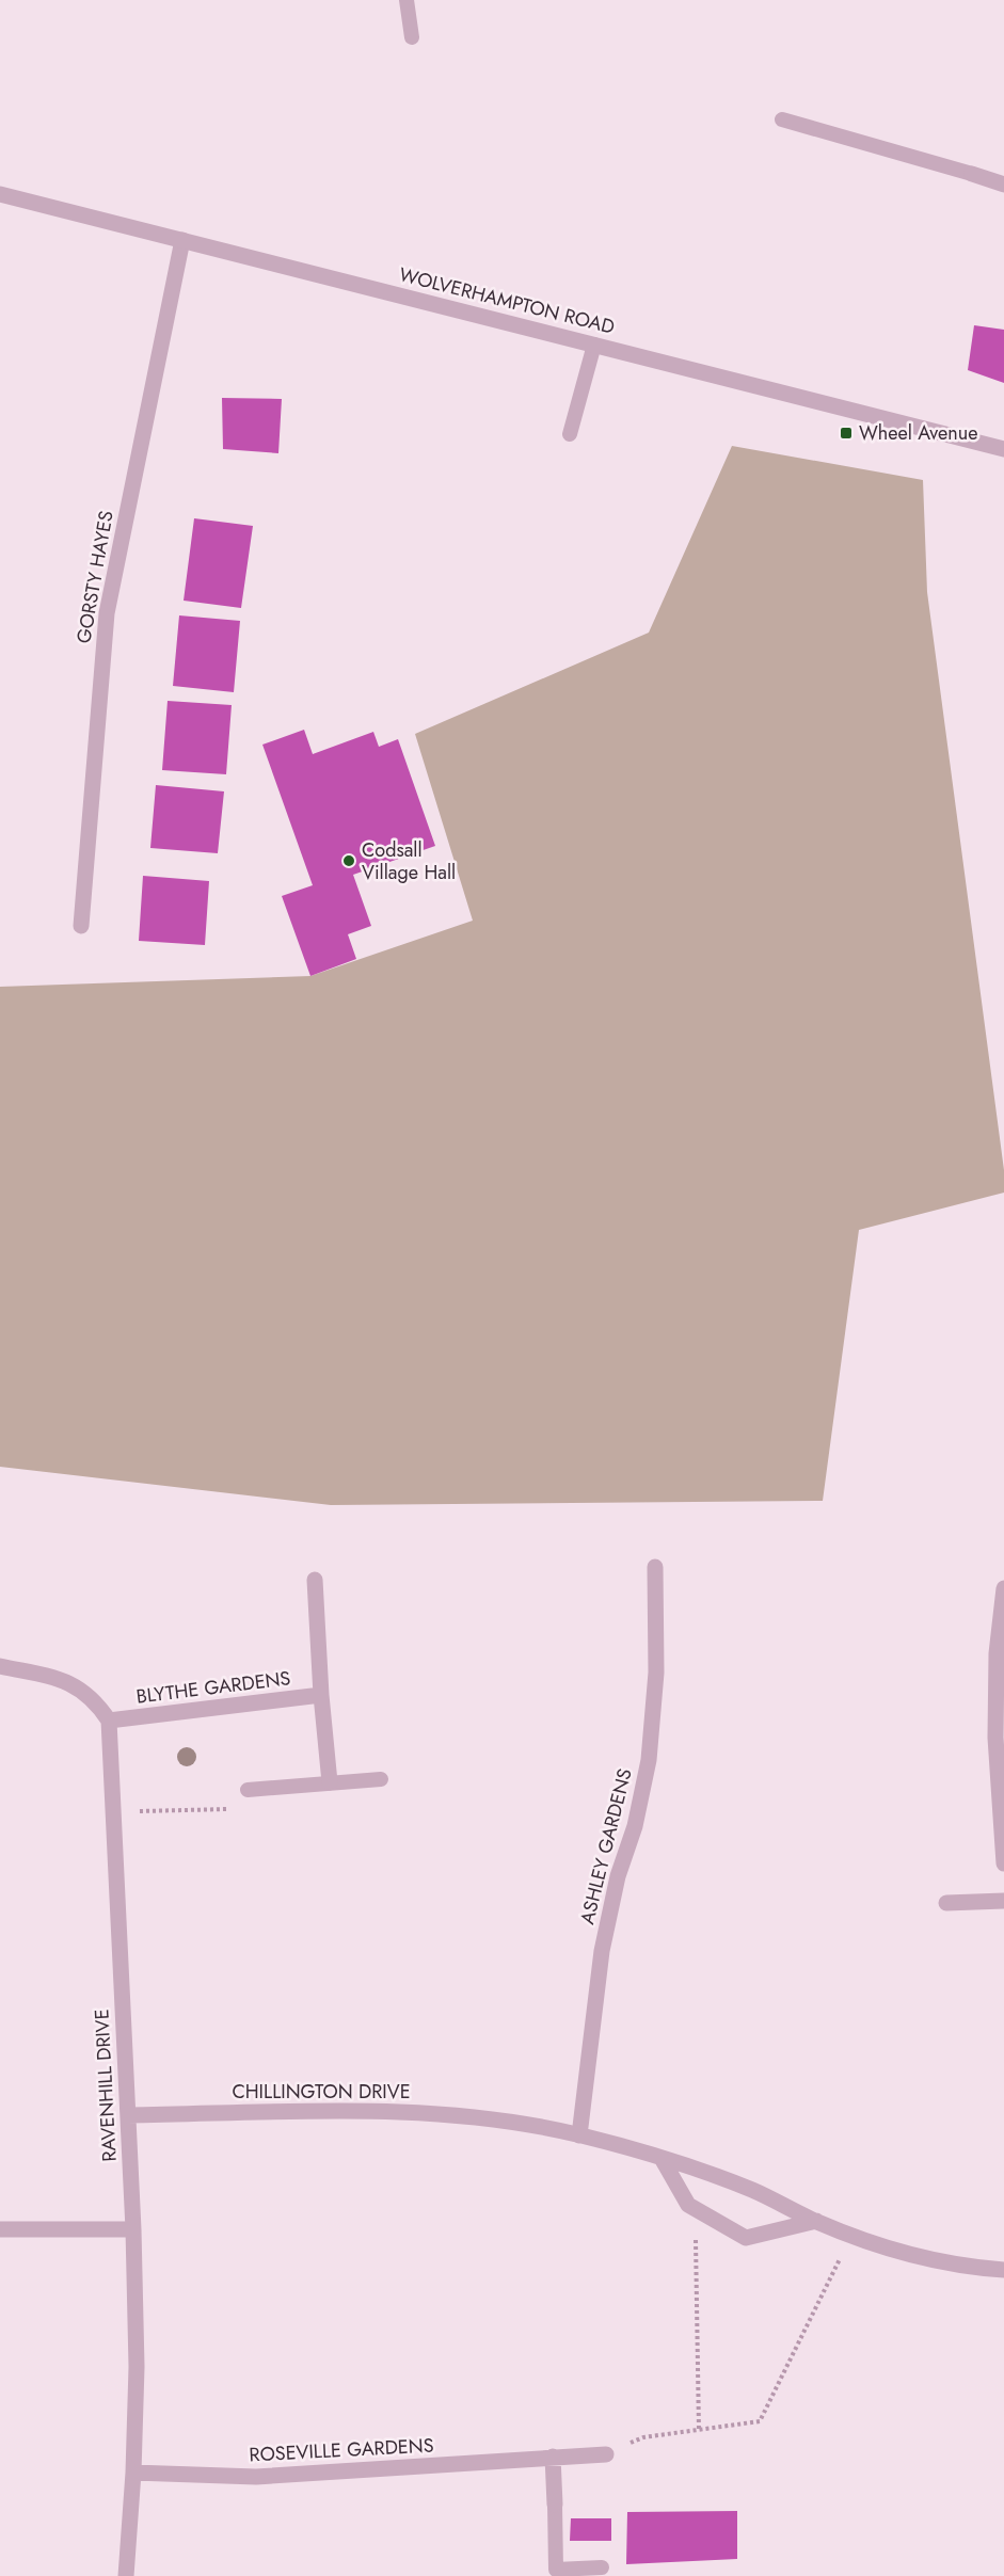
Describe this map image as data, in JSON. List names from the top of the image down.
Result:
{
  "streets": {
    "street": [
      "WOLVERHAMPTON ROAD",
      "GORSTY HAYES",
      "BLYTHE GARDENS",
      "ASHLEY GARDENS",
      "RAVENHILL DRIVE",
      "CHILLINGTON DRIVE",
      "ROSEVILLE GARDENS"
    ]
  },
  "crossings": [
    ["WOLVERHAMPTON ROAD", "GORSTY HAYES"],
    ["BLYTHE GARDENS", "RAVENHILL DRIVE"],
    ["ASHLEY GARDENS", "CHILLINGTON DRIVE"],
    ["RAVENHILL DRIVE", "CHILLINGTON DRIVE"],
    ["RAVENHILL DRIVE", "ROSEVILLE GARDENS"]
  ],
  "places": {
    "transit": ["Wheel Avenue"],
    "other": ["Codsall Village Hall"]
  }
}
